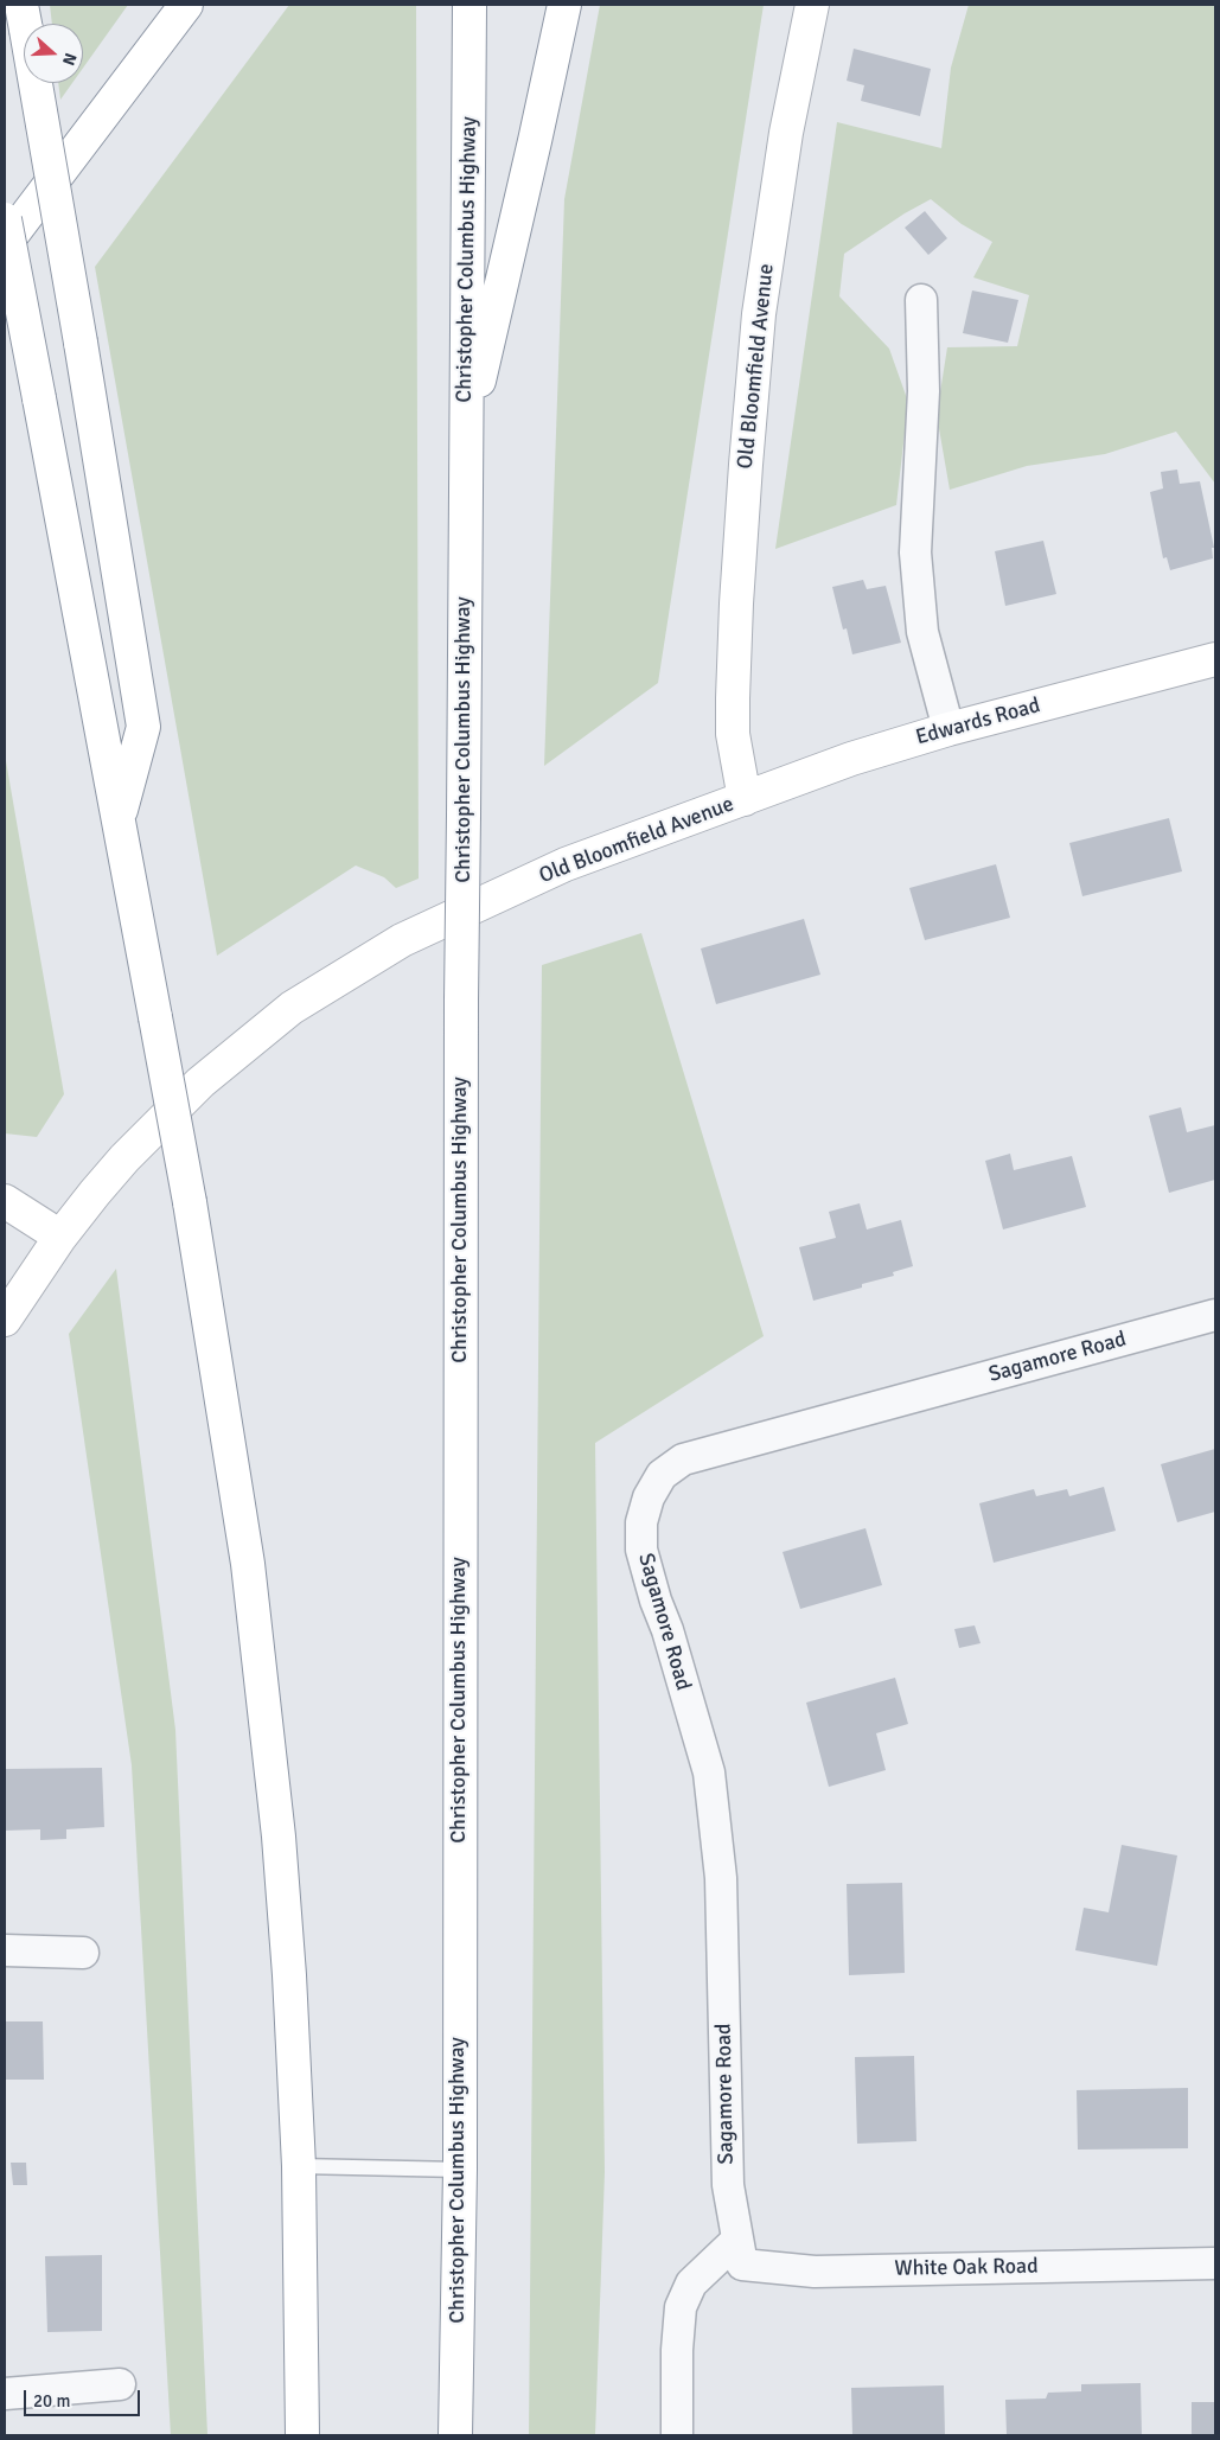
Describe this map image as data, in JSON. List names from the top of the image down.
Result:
{
  "streets": {
    "main road": ["Christopher Columbus Highway", "Old Bloomfield Avenue", "Edwards Road"],
    "street": ["Sagamore Road", "White Oak Road"]
  },
  "crossings": [
    ["Old Bloomfield Avenue", "Edwards Road"],
    ["Sagamore Road", "White Oak Road"]
  ],
  "scale_bar": "20 m",
  "north": "right"
}
